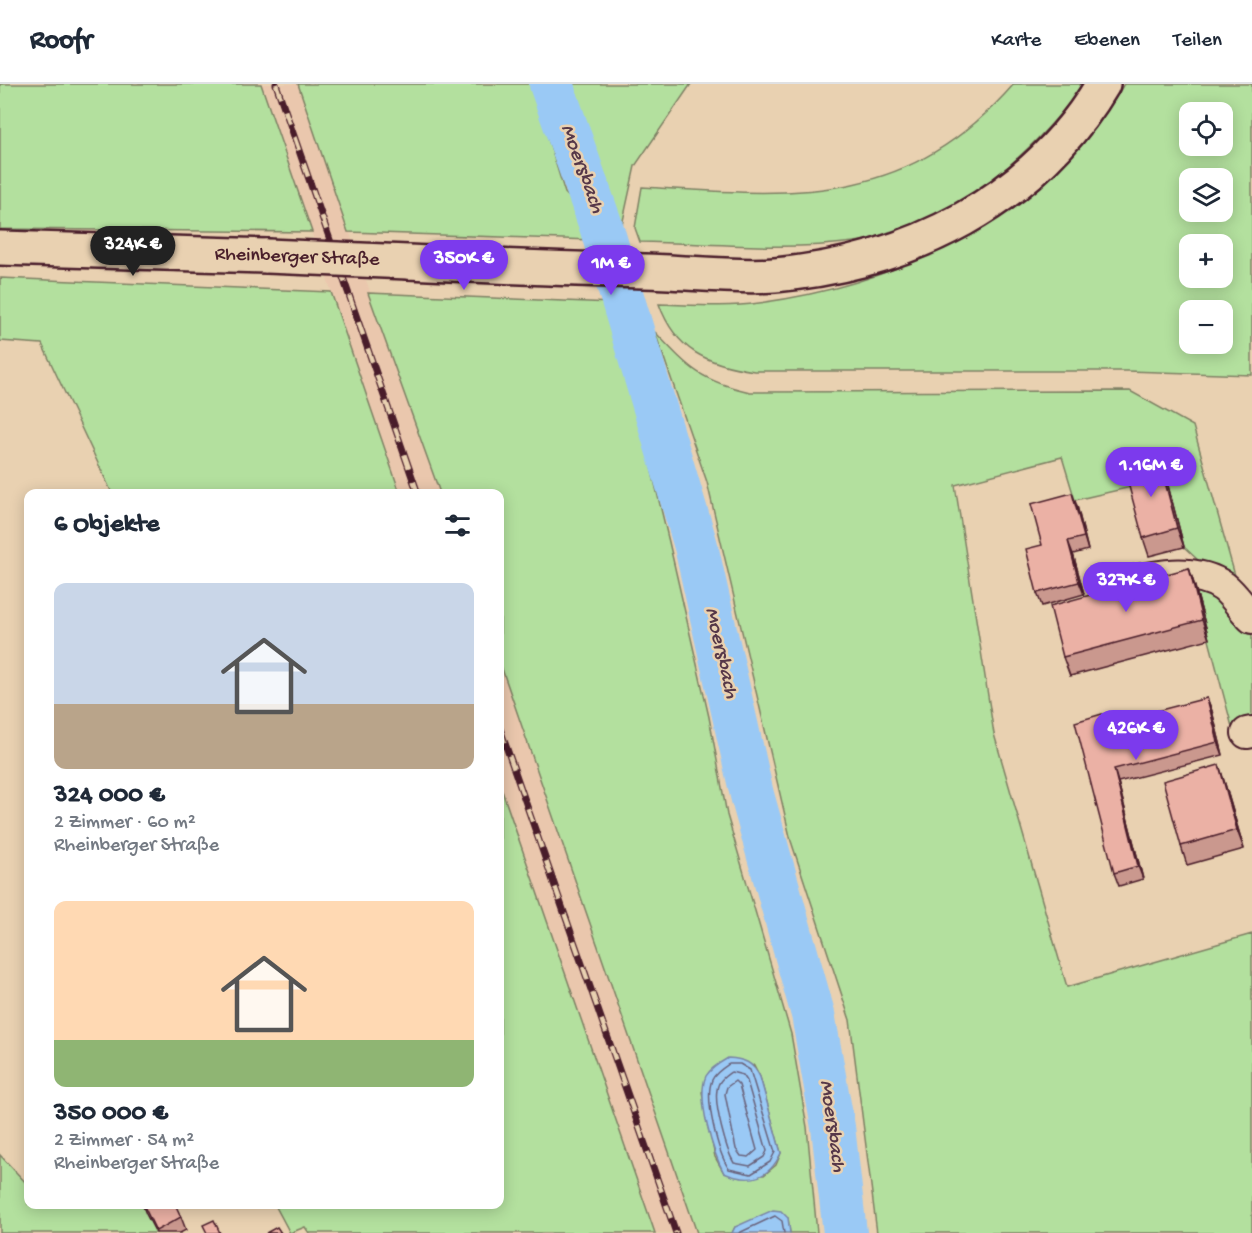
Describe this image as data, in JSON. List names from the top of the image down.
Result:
{
  "streets": {
    "main road": ["Rheinberger Straße"]
  },
  "water": ["Moersbach"],
  "page": {
    "header": "Roofr",
    "nav": ["Karte", "Ebenen", "Teilen"],
    "map_buttons": ["+", "−"],
    "price": [
      "324K €",
      "350K €",
      "1M €",
      "1.16M €",
      "327K €",
      "426K €"
    ],
    "heading": "6 Objekte",
    "list": [
      {
        "name": "324 000 €",
        "note": "2 Zimmer · 60 m² · Rheinberger Straße"
      },
      {
        "name": "350 000 €",
        "note": "2 Zimmer · 54 m² · Rheinberger Straße"
      }
    ]
  }
}
